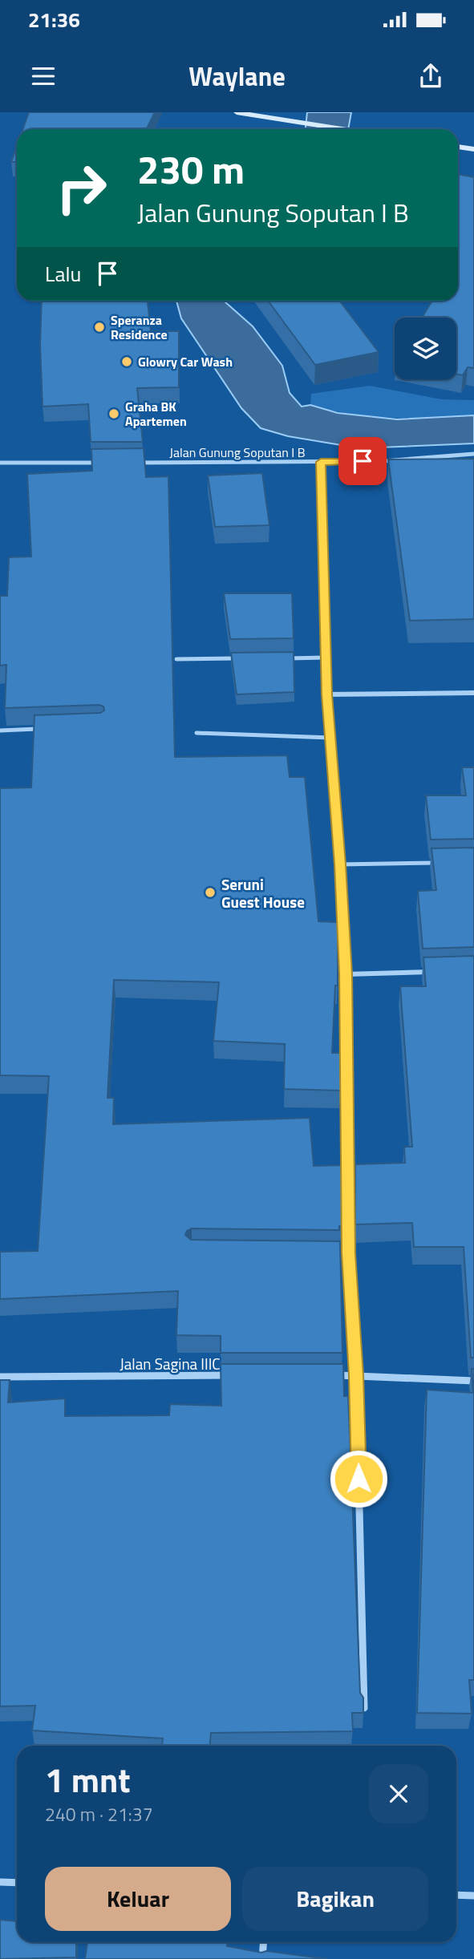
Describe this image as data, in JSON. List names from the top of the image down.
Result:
{
  "streets": {
    "street": ["Jalan Gunung Soputan I B", "Jalan Sagina IIIC"]
  },
  "places": [
    "Speranza Residence",
    "Glowry Car Wash",
    "Graha BK Apartemen",
    "Seruni Guest House"
  ],
  "page": {
    "status": "21:36",
    "header": "Waylane",
    "turn": ["230 m", "Jalan Gunung Soputan I B"],
    "then": "Lalu",
    "heading": ["1 mnt", "240 m · 21:37"],
    "buttons": ["Keluar", "Bagikan"]
  }
}
